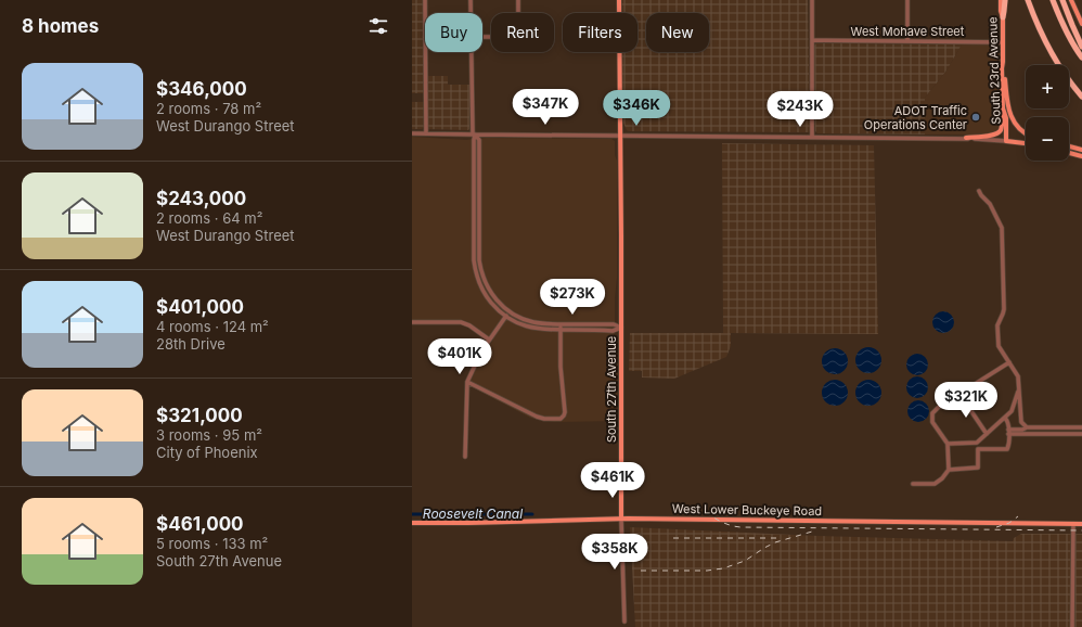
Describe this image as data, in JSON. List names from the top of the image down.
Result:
{
  "streets": {
    "main road": ["South 23rd Avenue", "South 27th Avenue", "West Lower Buckeye Road"],
    "street": ["West Mohave Street"]
  },
  "crossings": [
    ["West Mohave Street", "South 23rd Avenue"],
    ["South 27th Avenue", "West Lower Buckeye Road"]
  ],
  "water": ["Roosevelt Canal"],
  "places": ["ADOT Traffic Operations Center"],
  "page": {
    "heading": "8 homes",
    "chip": [
      "Buy",
      "Rent",
      "Filters",
      "New"
    ],
    "list": [
      {
        "name": "$346,000",
        "note": "2 rooms · 78 m² · West Durango Street"
      },
      {
        "name": "$243,000",
        "note": "2 rooms · 64 m² · West Durango Street"
      },
      {
        "name": "$401,000",
        "note": "4 rooms · 124 m² · 28th Drive"
      },
      {
        "name": "$321,000",
        "note": "3 rooms · 95 m² · City of Phoenix"
      },
      {
        "name": "$461,000",
        "note": "5 rooms · 133 m² · South 27th Avenue"
      }
    ],
    "map_buttons": ["+", "−"],
    "price": [
      "$347K",
      "$346K",
      "$243K",
      "$273K",
      "$401K",
      "$321K",
      "$461K",
      "$358K"
    ]
  }
}
